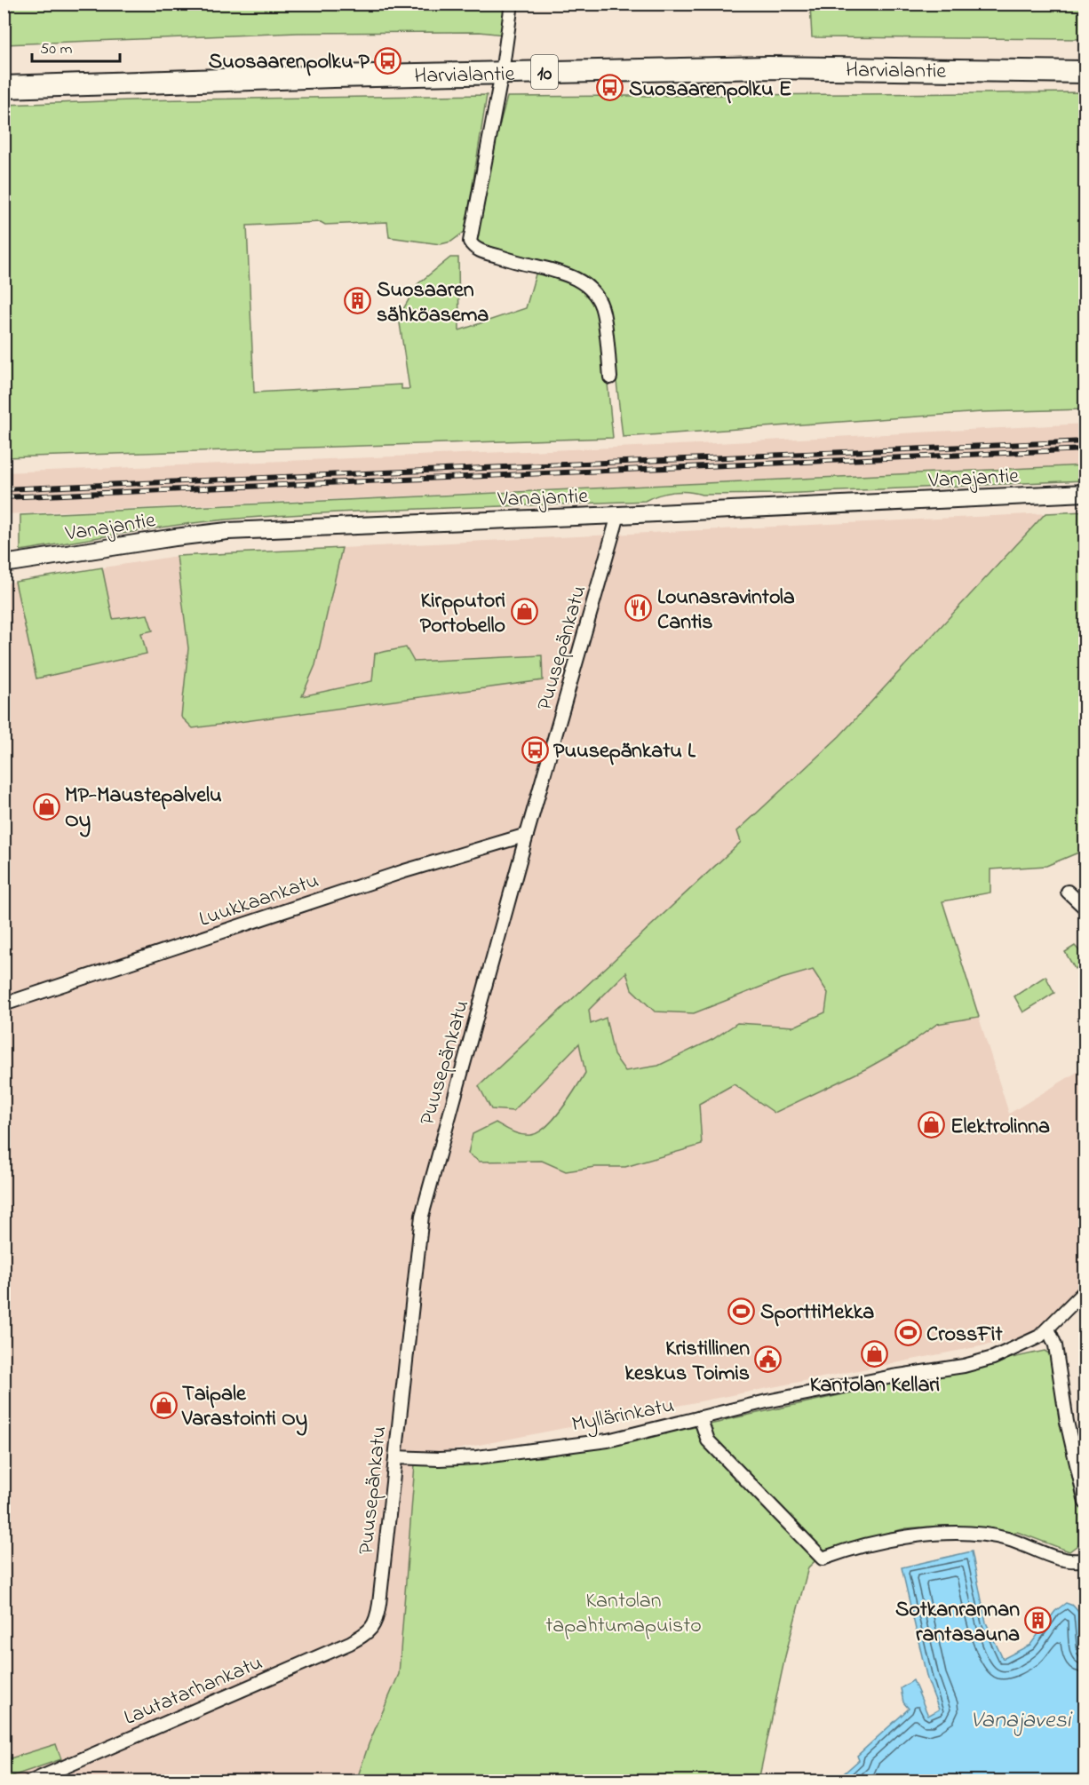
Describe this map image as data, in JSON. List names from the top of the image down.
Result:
{
  "streets": {
    "highway": ["Harvialantie", "10"],
    "street": [
      "Vanajantie",
      "Puusepänkatu",
      "Luukkaankatu",
      "Myllärinkatu",
      "Lautatarhankatu"
    ]
  },
  "crossings": [
    ["Vanajantie", "Puusepänkatu"],
    ["Puusepänkatu", "Luukkaankatu"],
    ["Puusepänkatu", "Myllärinkatu"],
    ["Puusepänkatu", "Lautatarhankatu"]
  ],
  "water": ["Vanajavesi"],
  "parks": ["Kantolan tapahtumapuisto"],
  "places": {
    "bus stop": ["Suosaarenpolku P", "Suosaarenpolku E", "Puusepänkatu L"],
    "building": ["Suosaaren sähköasema", "Sotkanrannan rantasauna"],
    "restaurant": ["Lounasravintola Cantis"],
    "shop": [
      "Kirpputori Portobello",
      "MP-Maustepalvelu Oy",
      "Elektrolinna",
      "Kantolan Kellari",
      "Taipale Varastointi Oy"
    ],
    "sports": ["SporttiMekka", "CrossFit"],
    "public building": ["Kristillinen keskus Toimis"]
  },
  "scale_bar": "50 m"
}
